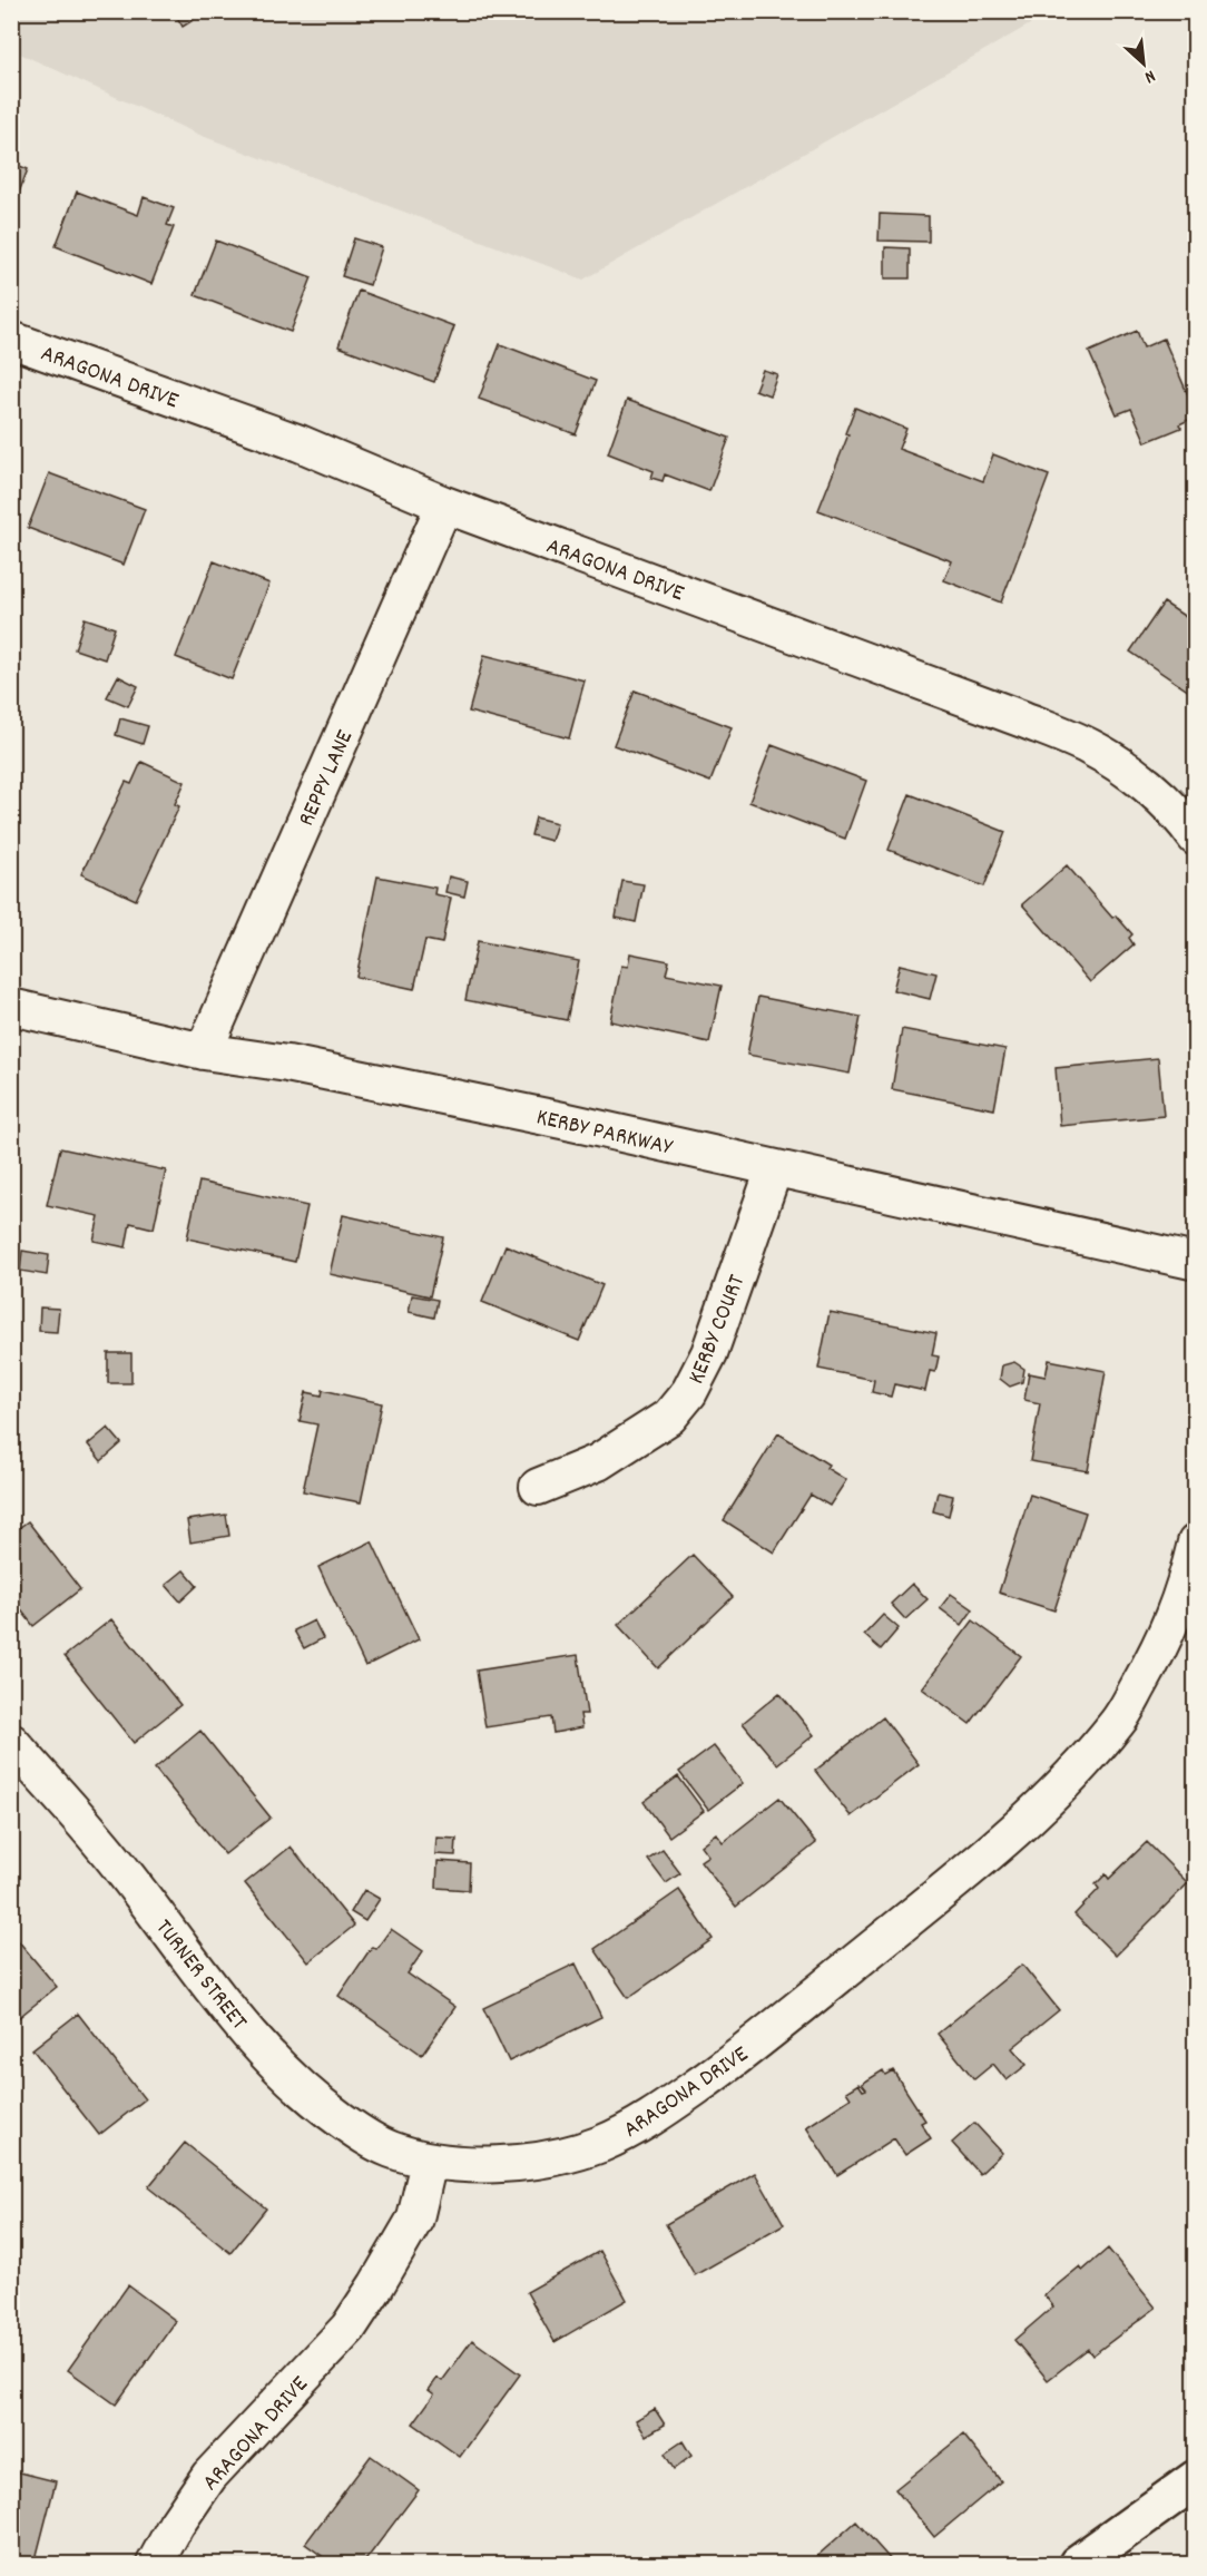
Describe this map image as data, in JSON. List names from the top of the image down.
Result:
{
  "streets": {
    "street": [
      "ARAGONA DRIVE",
      "REPPY LANE",
      "KERBY PARKWAY",
      "KERBY COURT",
      "TURNER STREET"
    ]
  },
  "crossings": [
    ["ARAGONA DRIVE", "REPPY LANE"],
    ["ARAGONA DRIVE", "TURNER STREET"],
    ["REPPY LANE", "KERBY PARKWAY"],
    ["KERBY PARKWAY", "KERBY COURT"]
  ],
  "north": "bottom right"
}
